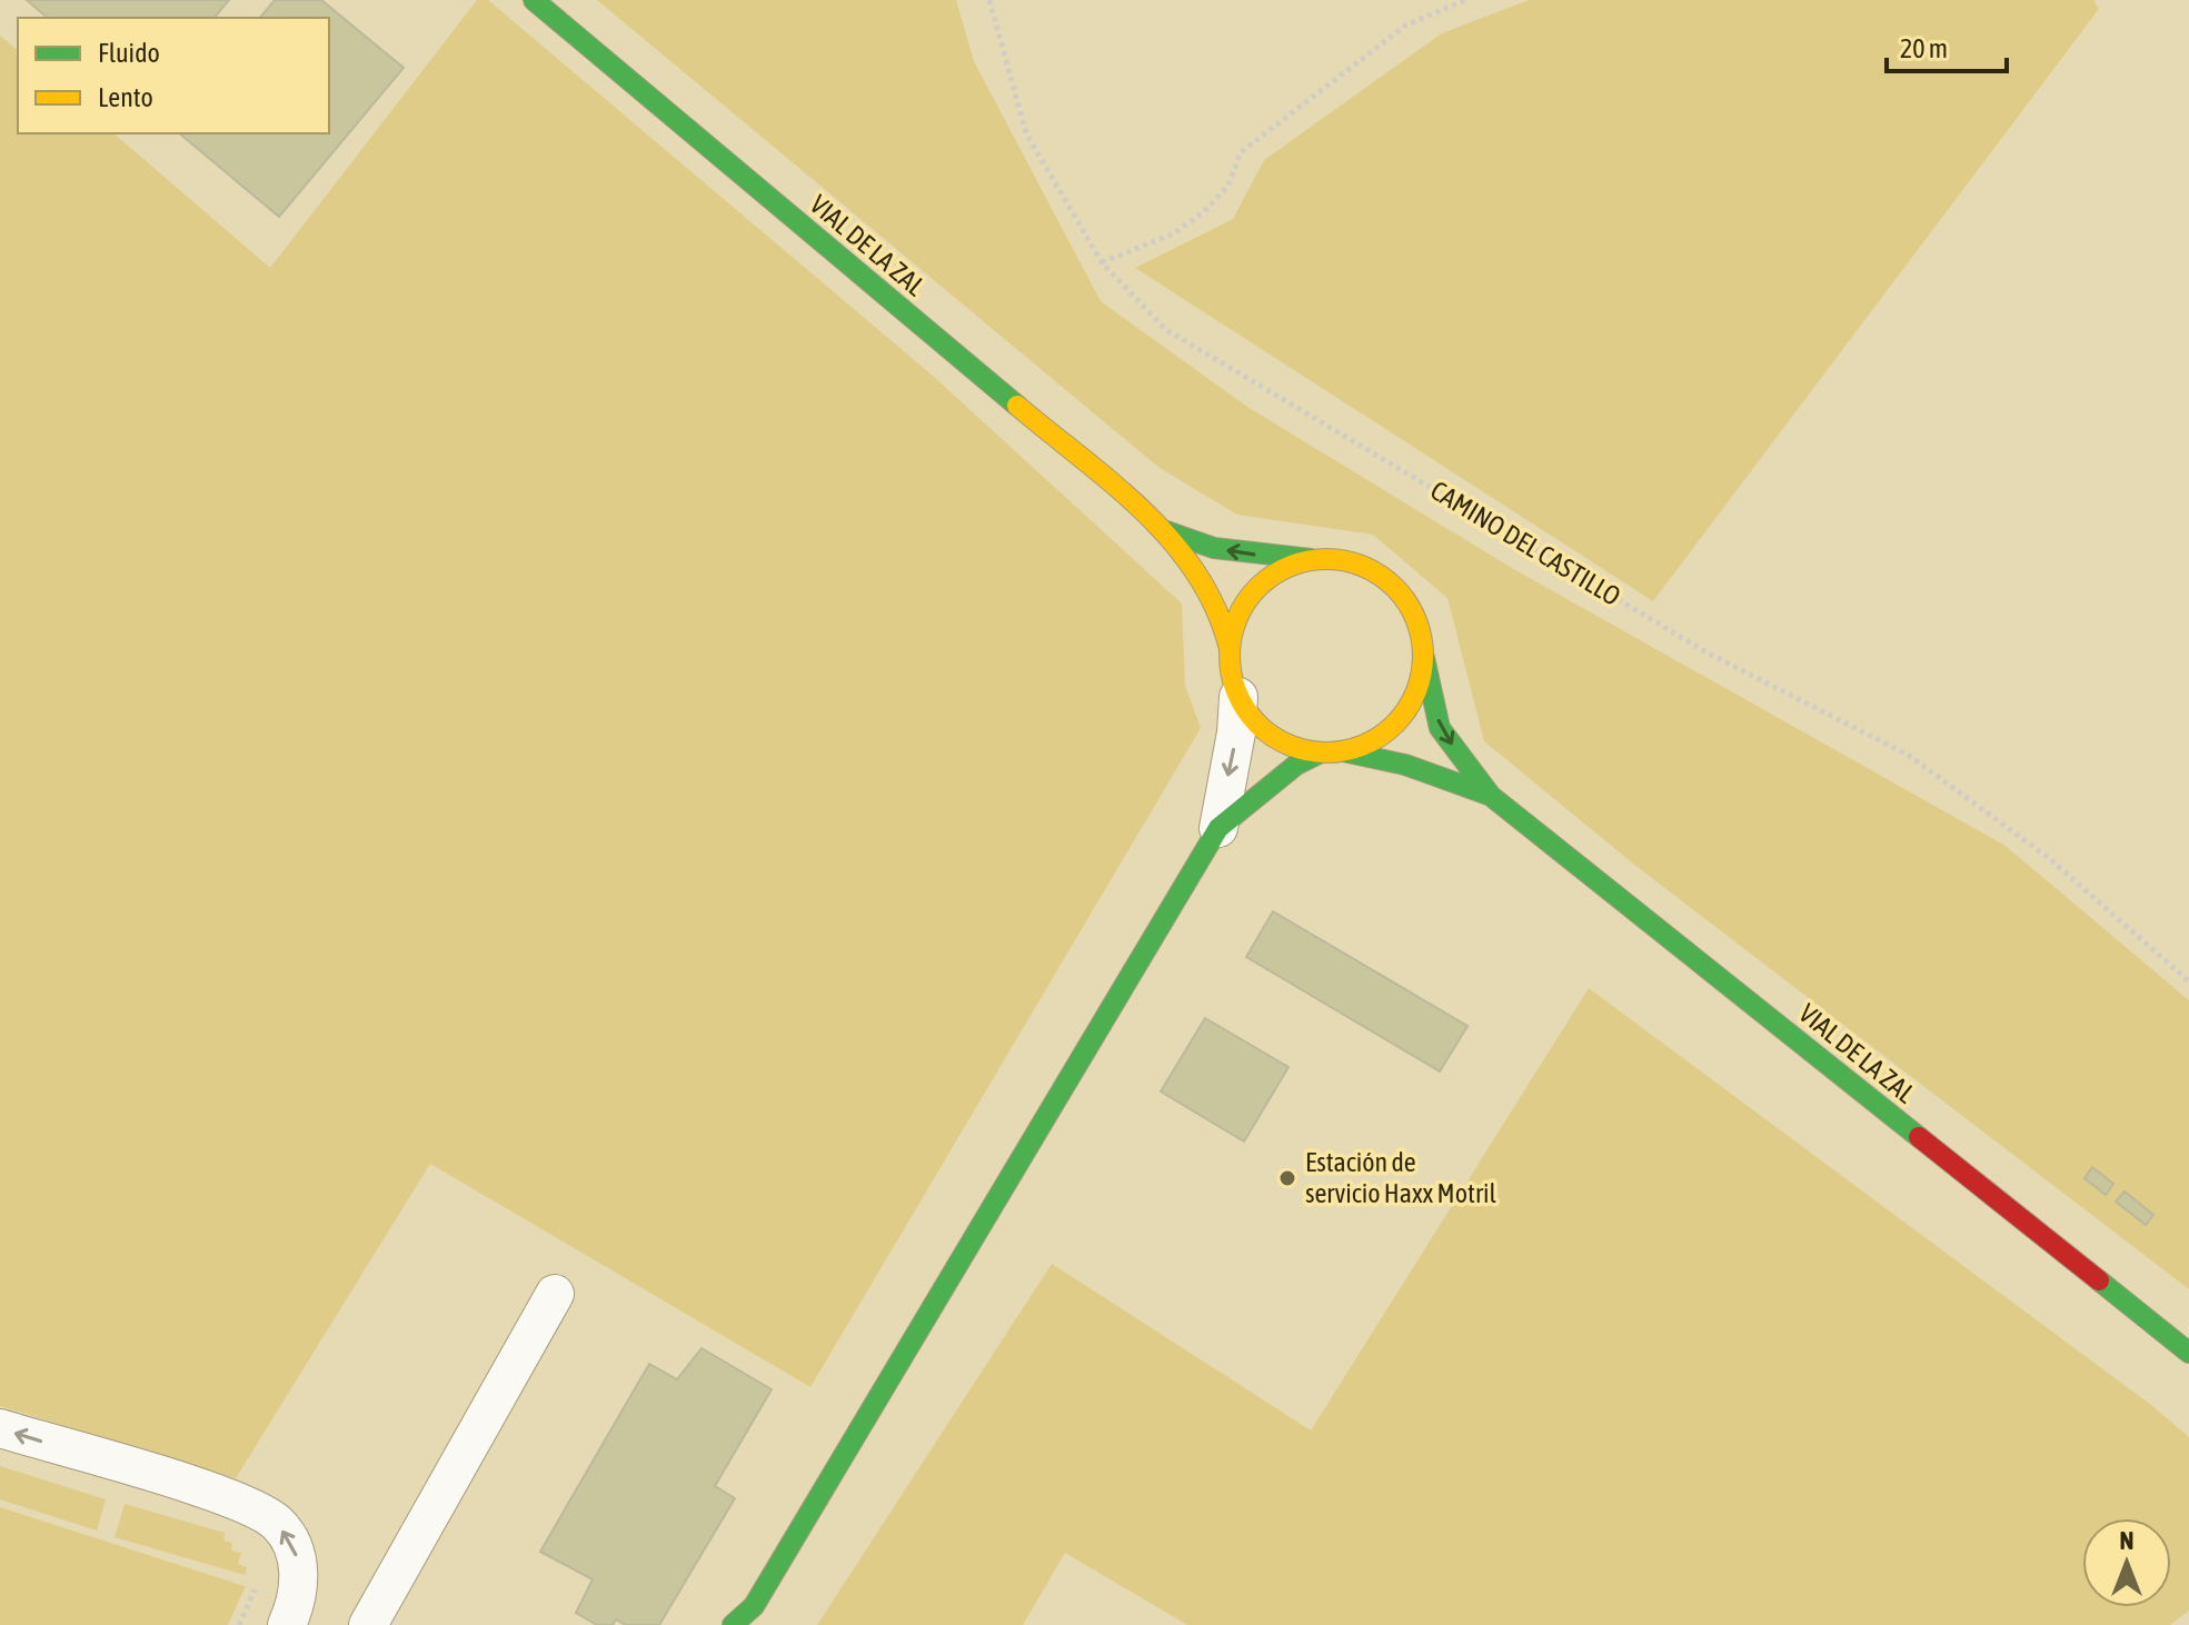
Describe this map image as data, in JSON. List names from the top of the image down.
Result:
{
  "streets": {
    "street": ["VIAL DE LA ZAL"],
    "path": ["CAMINO DEL CASTILLO"]
  },
  "places": ["Estación de servicio Haxx Motril"],
  "legend": ["Fluido", "Lento"],
  "scale_bar": "20 m",
  "north": "top"
}
